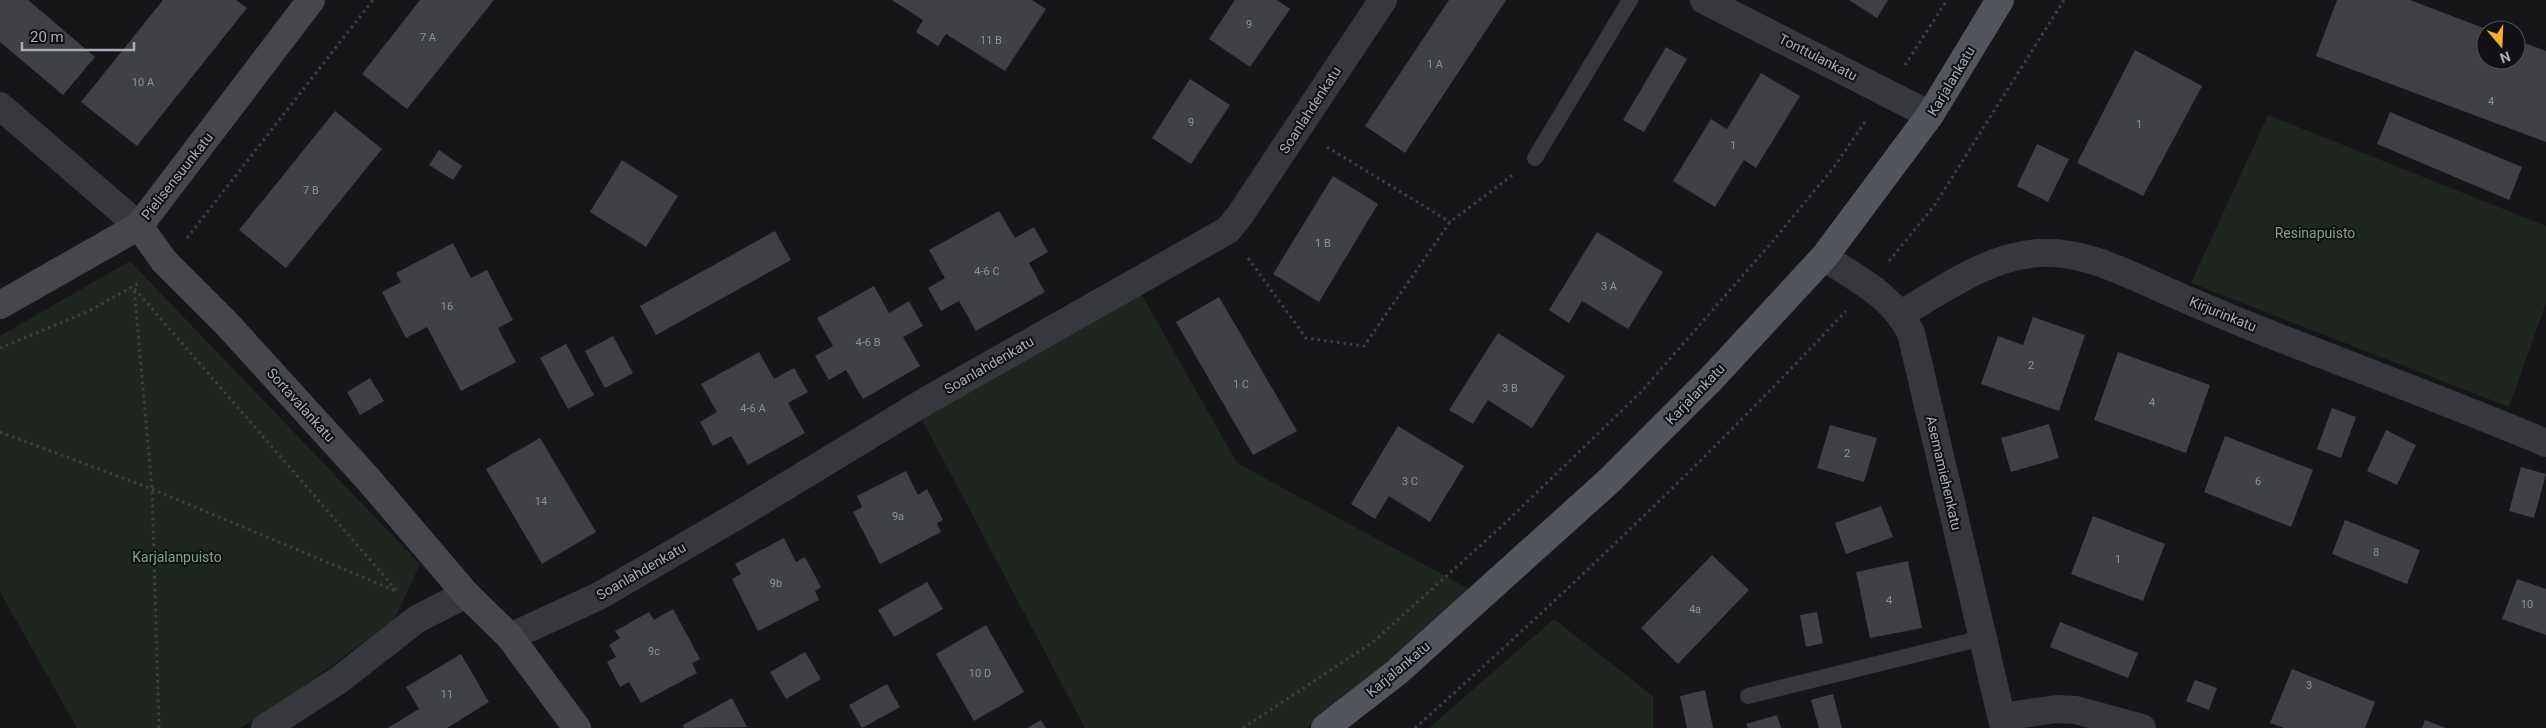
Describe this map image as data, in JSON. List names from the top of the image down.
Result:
{
  "streets": {
    "main road": ["Karjalankatu"],
    "street": [
      "Tonttulankatu",
      "Soanlahdenkatu",
      "Pielisensuunkatu",
      "Kirjurinkatu",
      "Sortavalankatu",
      "Asemamiehenkatu"
    ]
  },
  "crossings": [
    ["Tonttulankatu", "Karjalankatu"],
    ["Karjalankatu", "Asemamiehenkatu"],
    ["Soanlahdenkatu", "Sortavalankatu"],
    ["Pielisensuunkatu", "Sortavalankatu"],
    ["Kirjurinkatu", "Asemamiehenkatu"]
  ],
  "parks": ["Resinapuisto", "Karjalanpuisto"],
  "house_numbers": [
    "9",
    "7 A",
    "11 B",
    "1 A",
    "10 A",
    "4",
    "9",
    "1",
    "1",
    "7 B",
    "1 B",
    "4-6 C",
    "3 A",
    "16",
    "4-6 B",
    "2",
    "1 C",
    "3 B",
    "4",
    "4-6 A",
    "2",
    "3 C",
    "6",
    "14",
    "9a",
    "8",
    "1",
    "9b",
    "4",
    "10",
    "4a",
    "9c",
    "10 D",
    "3",
    "11"
  ],
  "scale_bar": "20 m",
  "north": "bottom"
}
